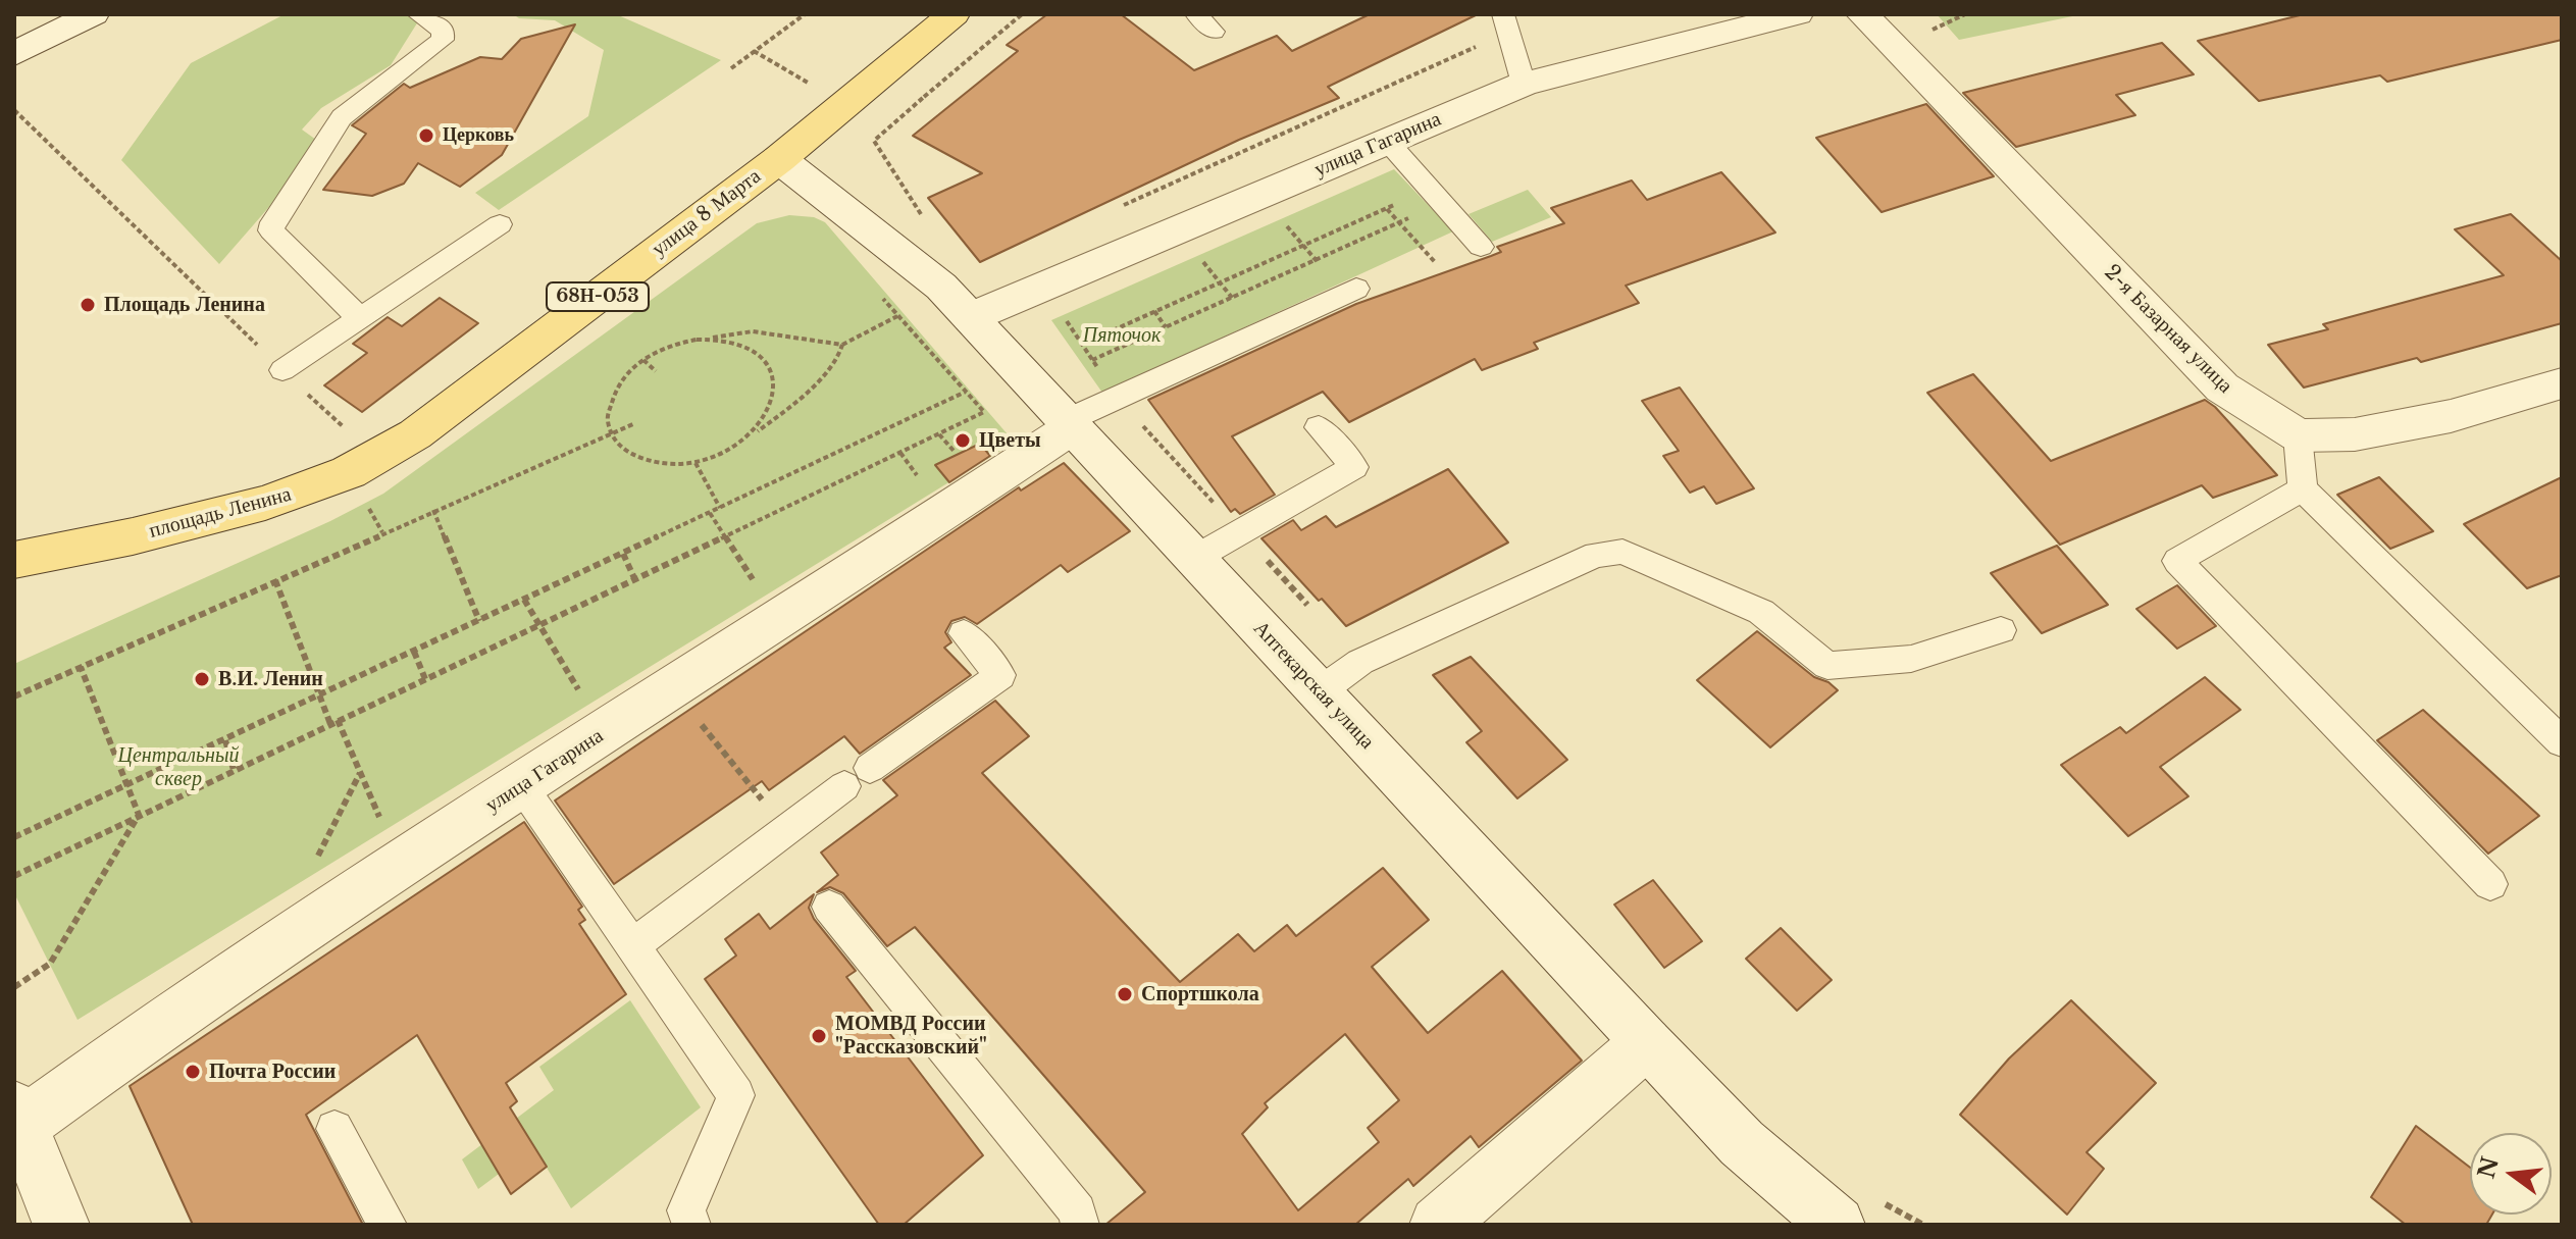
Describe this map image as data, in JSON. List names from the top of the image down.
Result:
{
  "streets": {
    "main road": ["улица 8 Марта", "68Н-053", "площадь Ленина"],
    "street": ["улица Гагарина", "2-я Базарная улица", "Аптекарская улица"]
  },
  "crossings": [
    ["улица Гагарина", "Аптекарская улица"],
    ["улица 8 Марта", "площадь Ленина"],
    ["улица 8 Марта", "Аптекарская улица"]
  ],
  "parks": ["Пяточок", "Центральный сквер"],
  "places": [
    "Церковь",
    "Площадь Ленина",
    "Цветы",
    "В.И. Ленин",
    "Спортшкола",
    "МОМВД России \"Рассказовский\"",
    "Почта России"
  ],
  "north": "left"
}
